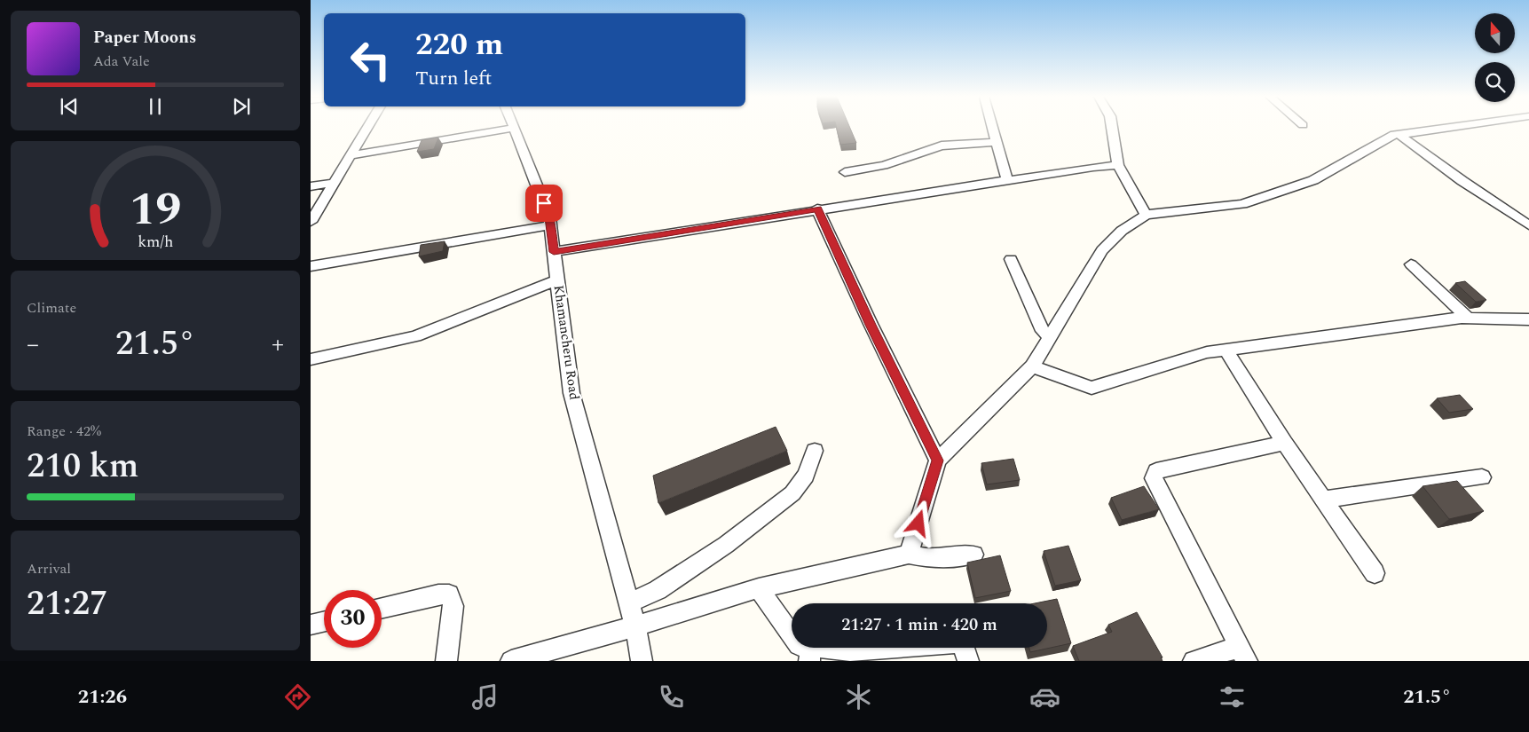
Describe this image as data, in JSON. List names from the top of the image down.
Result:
{
  "streets": {
    "street": ["Khamancheru Road"]
  },
  "north": "top",
  "page": {
    "turn": ["220 m", "Turn left"],
    "song": ["Paper Moons", "Ada Vale"],
    "tile": [
      "Climate",
      ["Range · 42%", "210 km"],
      ["Arrival", "21:27"]
    ],
    "heat": ["−", "21.5°", "+"],
    "limit": "30",
    "trip": "21:27 · 1 min · 420 m",
    "tabs": ["21:26", "21.5°"],
    "gauge": ["19", "km/h"]
  }
}
